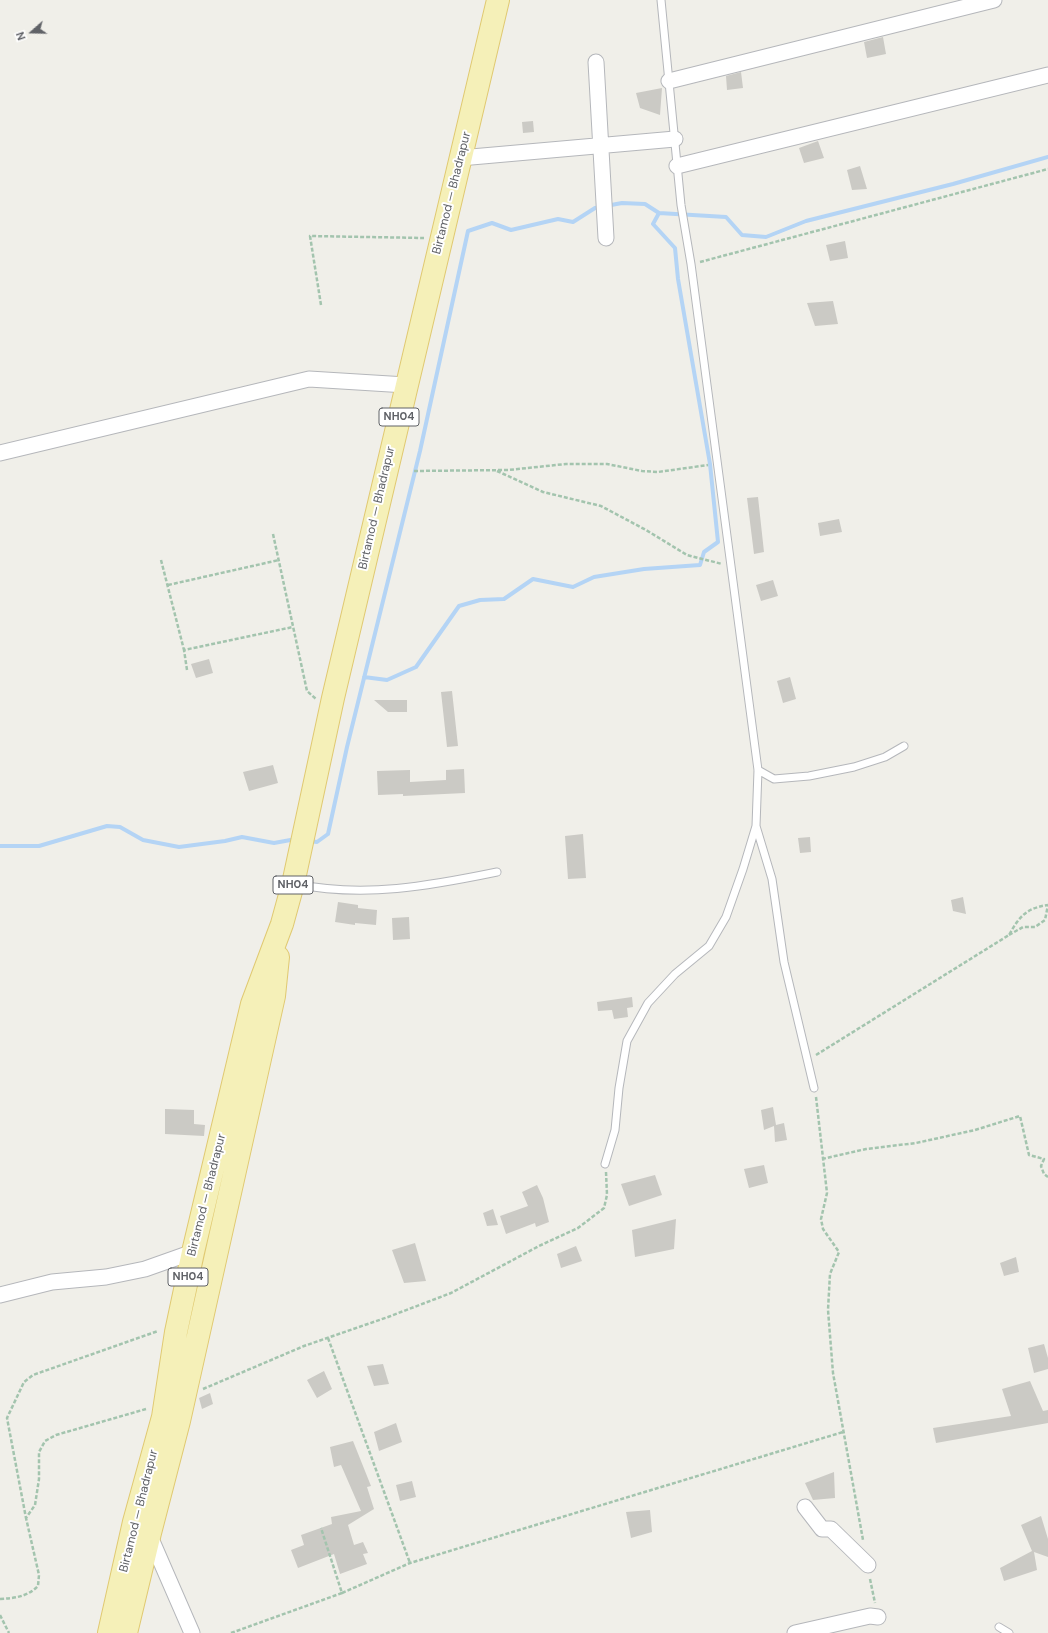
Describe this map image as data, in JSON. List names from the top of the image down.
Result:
{
  "streets": {
    "main road": ["Birtamod — Bhadrapur", "NH04"]
  },
  "north": "left"
}
